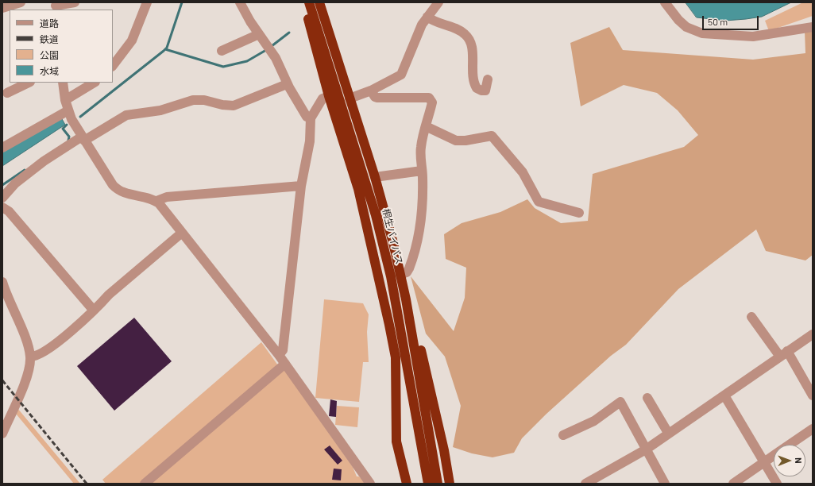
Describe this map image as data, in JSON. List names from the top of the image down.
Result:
{
  "streets": {
    "highway": ["桐生バイパス"]
  },
  "legend": [
    "道路",
    "鉄道",
    "公園",
    "水域"
  ],
  "scale_bar": "50 m",
  "north": "right"
}
